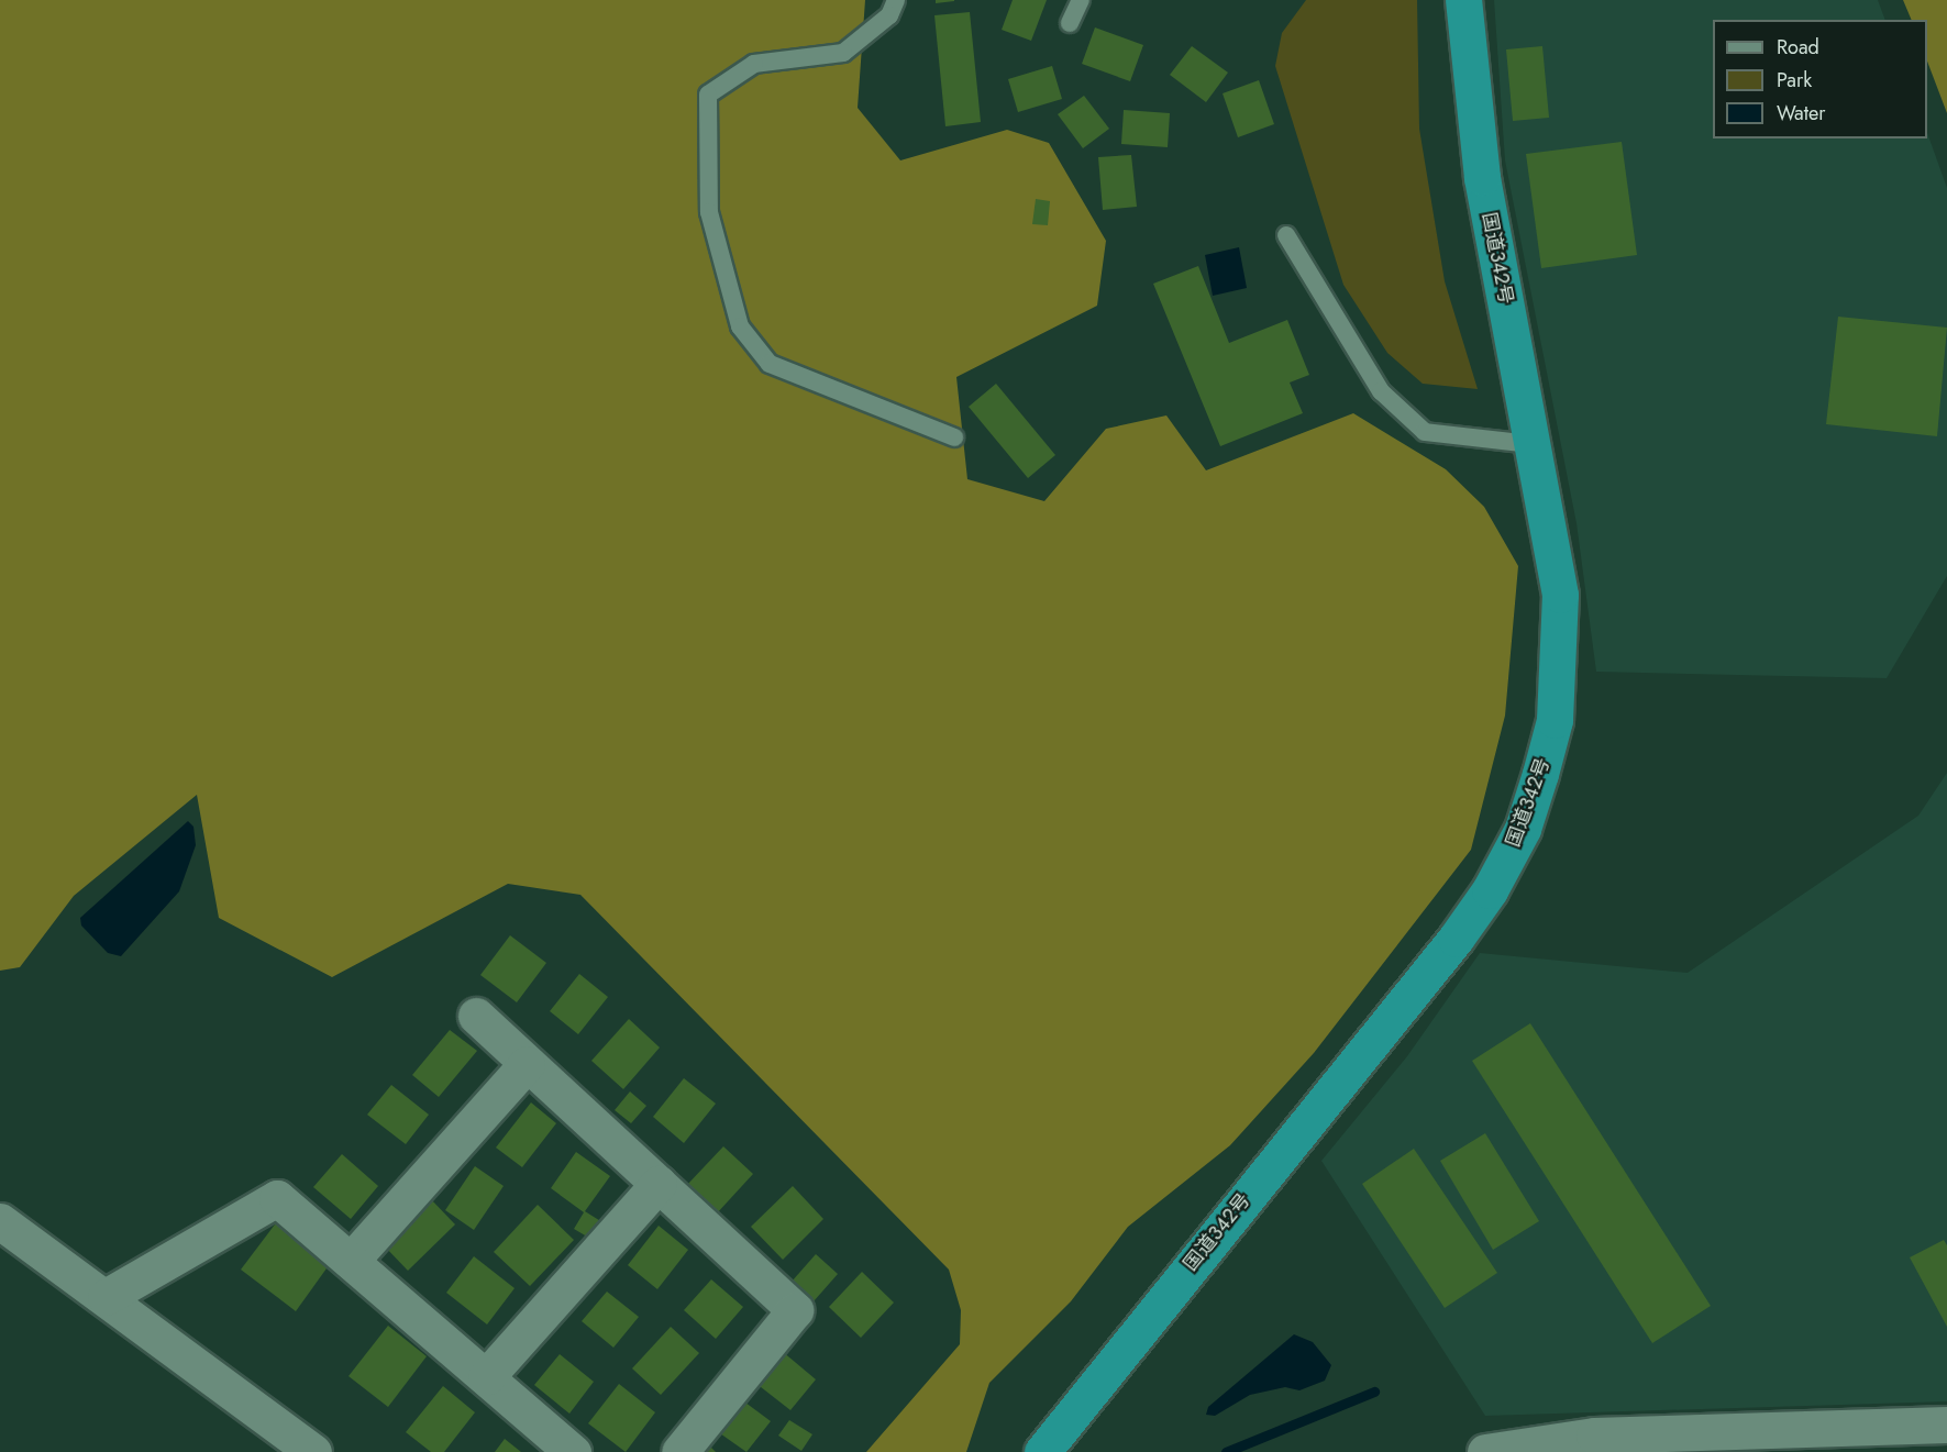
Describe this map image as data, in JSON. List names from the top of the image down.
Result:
{
  "streets": {
    "highway": ["国道342号"]
  },
  "legend": ["Road", "Park", "Water"]
}
